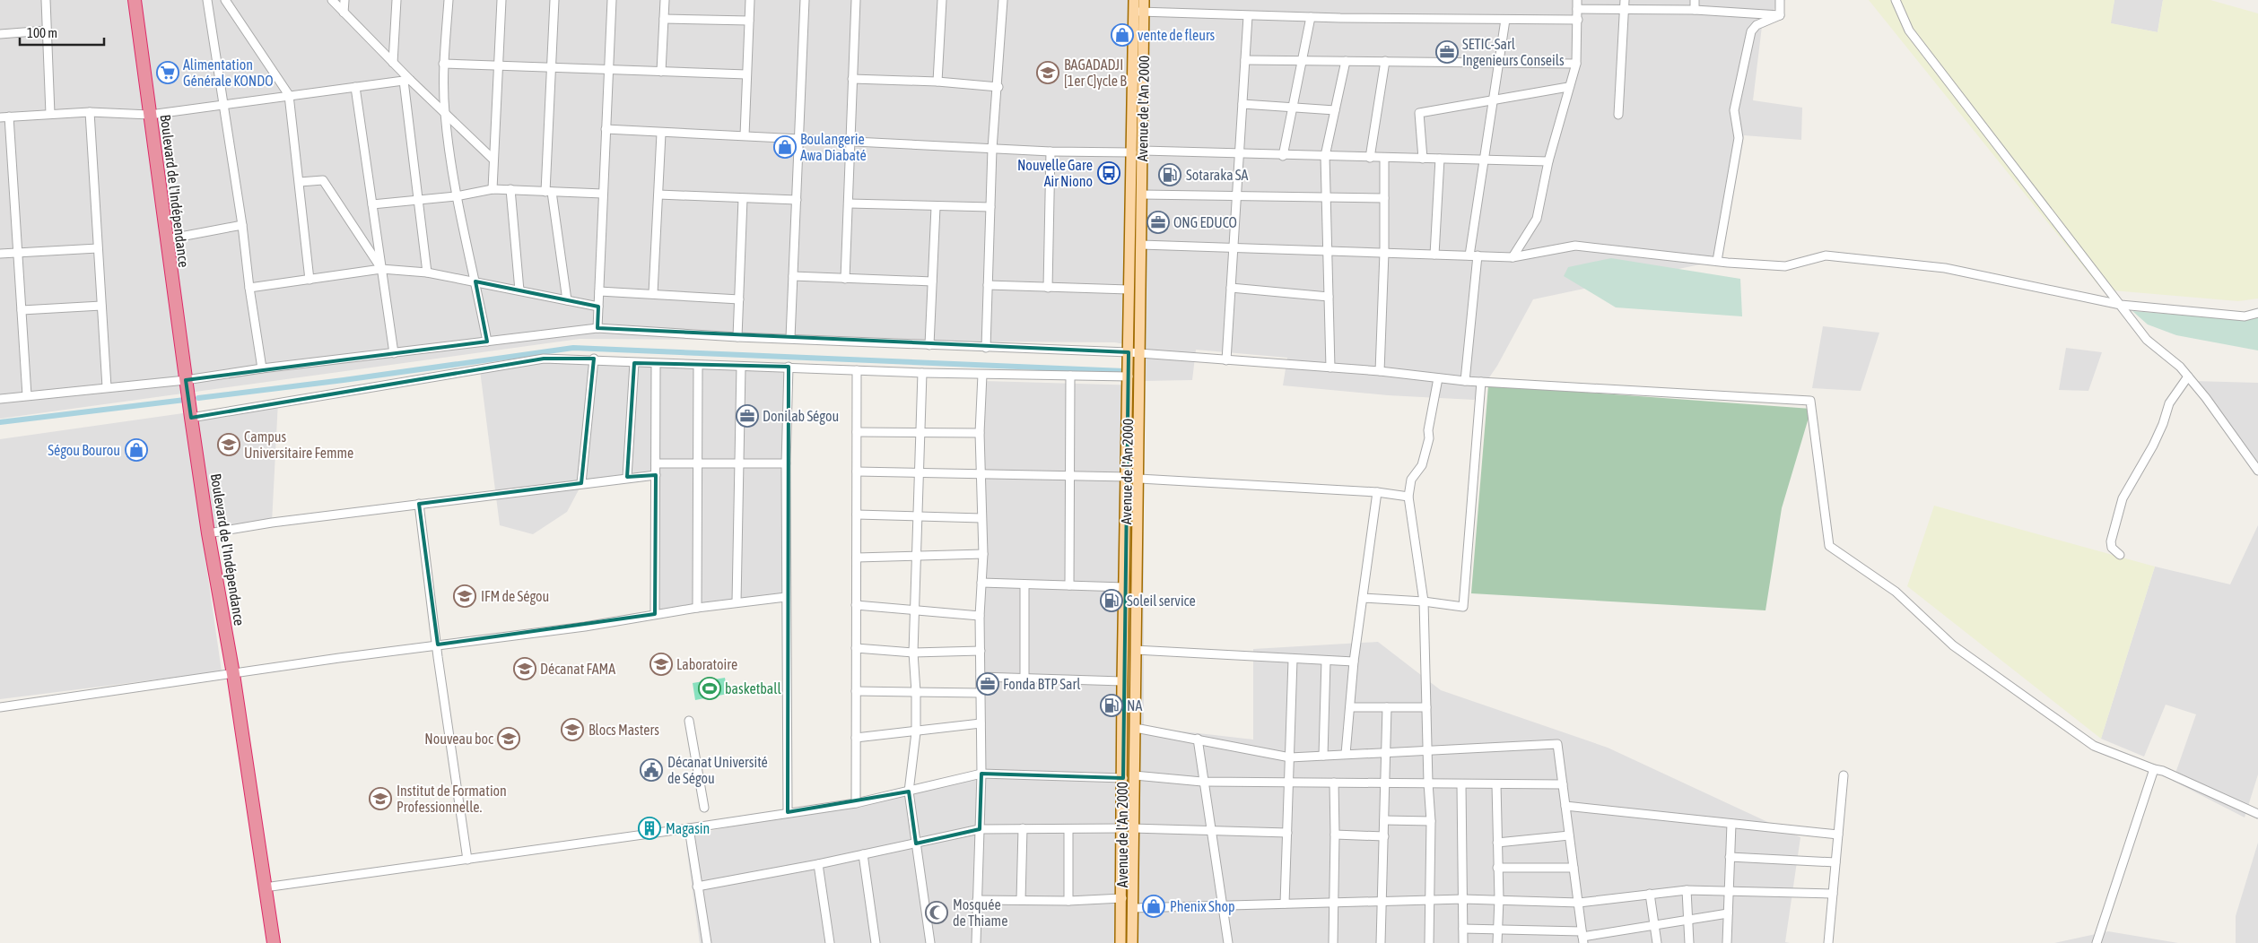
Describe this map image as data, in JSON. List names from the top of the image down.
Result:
{
  "streets": {
    "highway": ["Boulevard de l'Indépendance"],
    "main road": ["Avenue de l'An 2000"]
  },
  "places": {
    "shop": [
      "vente de fleurs",
      "Boulangerie Awa Diabaté",
      "Ségou Bourou",
      "Phenix Shop"
    ],
    "office": [
      "SETIC-Sarl Ingenieurs Conseils",
      "ONG EDUCO",
      "Donilab Ségou",
      "Fonda BTP Sarl"
    ],
    "supermarket": ["Alimentation Générale KONDO"],
    "school or university": [
      "BAGADADJI [1er C]ycle B",
      "Campus Universitaire Femme",
      "IFM de Ségou",
      "Laboratoire",
      "Décanat FAMA",
      "Blocs Masters",
      "Nouveau boc",
      "Institut de Formation Professionnelle."
    ],
    "bus stop": ["Nouvelle Gare Air Niono"],
    "fuel station": ["Sotaraka SA", "Soleil service", "NA"],
    "sports": ["basketball"],
    "public building": ["Décanat Université de Ségou"],
    "building": ["Magasin"],
    "mosque": ["Mosquée de Thiame"]
  },
  "scale_bar": "100 m"
}
